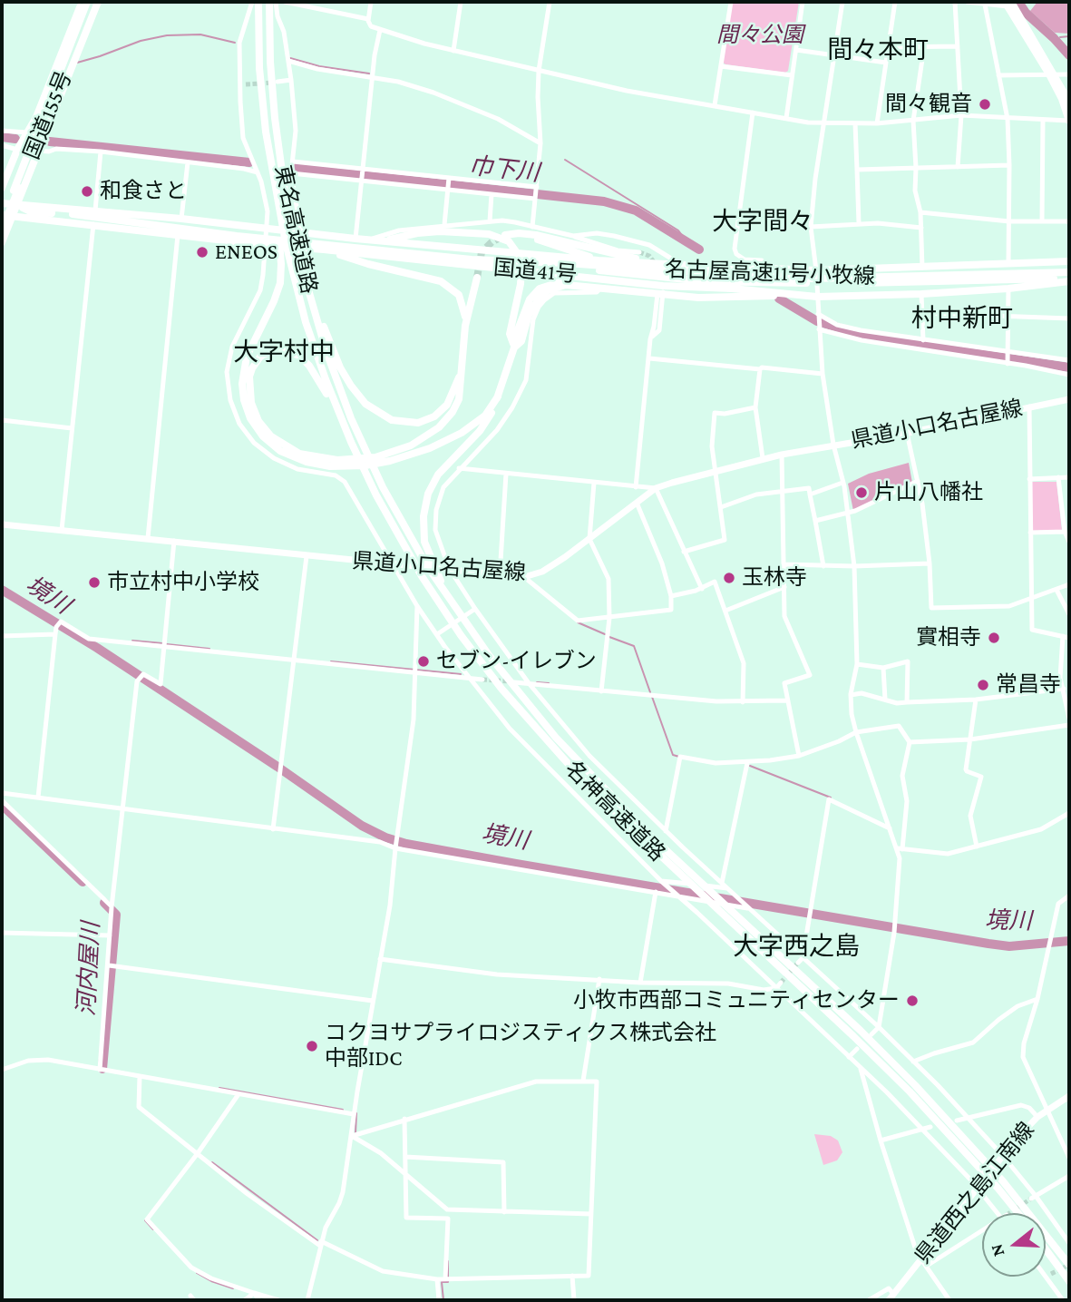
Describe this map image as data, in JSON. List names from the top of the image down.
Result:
{
  "streets": {
    "highway": [
      "国道155号",
      "東名高速道路",
      "国道41号",
      "名古屋高速11号小牧線",
      "名神高速道路"
    ],
    "main road": ["県道小口名古屋線", "県道西之島江南線"]
  },
  "crossings": [
    ["国道155号", "国道41号"],
    ["東名高速道路", "名神高速道路"],
    ["国道41号", "名古屋高速11号小牧線"]
  ],
  "districts": [
    "間々本町",
    "大字間々",
    "村中新町",
    "大字村中",
    "大字西之島"
  ],
  "water": ["巾下川", "境川", "河内屋川"],
  "parks": ["間々公園"],
  "places": [
    "間々観音",
    "和食さと",
    "ENEOS",
    "片山八幡社",
    "玉林寺",
    "市立村中小学校",
    "實相寺",
    "セブン-イレブン",
    "常昌寺",
    "小牧市西部コミュニティセンター",
    "コクヨサプライロジスティクス株式会社 中部IDC"
  ],
  "north": "left"
}
